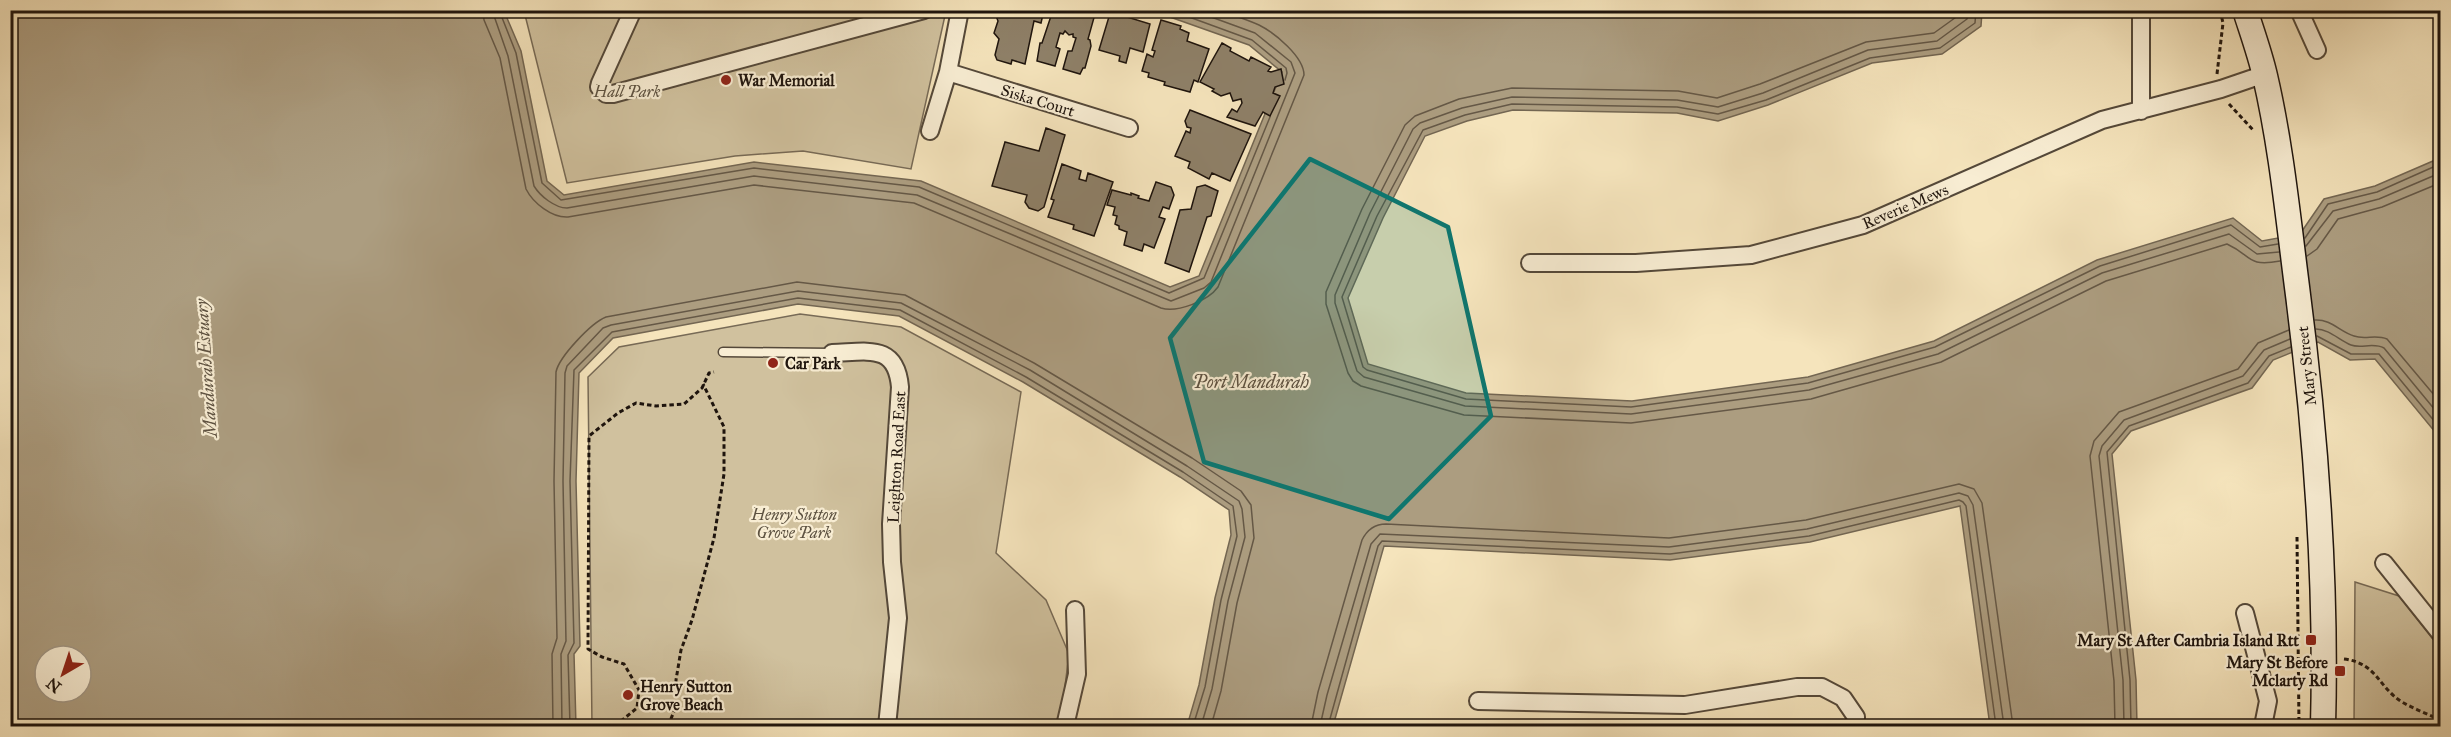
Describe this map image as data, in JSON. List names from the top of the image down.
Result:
{
  "streets": {
    "street": [
      "Siska Court",
      "Reverie Mews",
      "Mary Street",
      "Leighton Road East"
    ]
  },
  "crossings": [
    ["Reverie Mews", "Mary Street"]
  ],
  "water": ["Mandurah Estuary", "Port Mandurah"],
  "parks": ["Hall Park", "Henry Sutton Grove Park"],
  "places": {
    "other": ["War Memorial", "Car Park", "Henry Sutton Grove Beach"],
    "transit": ["Mary St After Cambria Island Rtt", "Mary St Before Mclarty Rd"]
  },
  "north": "bottom left"
}
